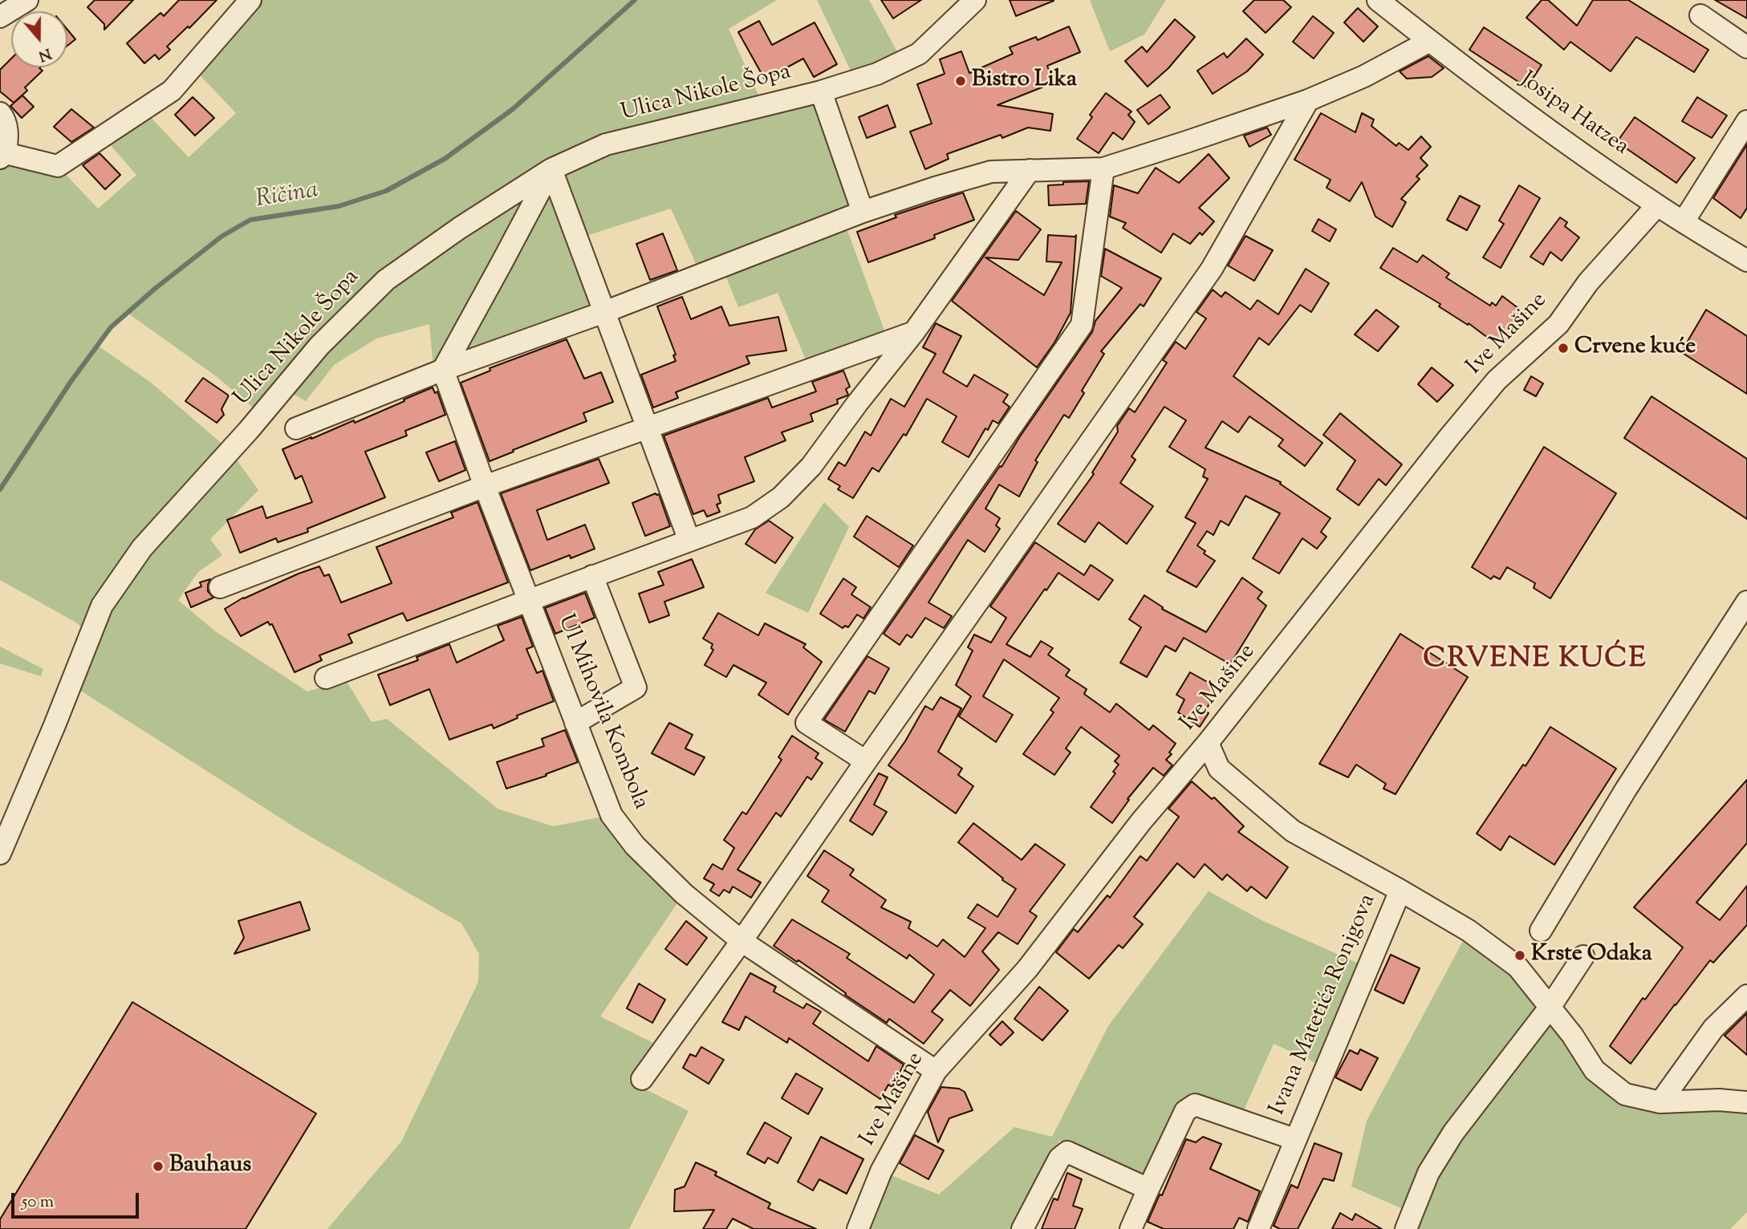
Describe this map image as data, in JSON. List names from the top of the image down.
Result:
{
  "streets": {
    "street": [
      "Ulica Nikole Šopa",
      "Josipa Hatzea",
      "Ive Mašine",
      "Ul Mihovila Kombola",
      "Ivana Matetića Ronjgova"
    ]
  },
  "crossings": [
    ["Josipa Hatzea", "Ive Mašine"],
    ["Ive Mašine", "Ul Mihovila Kombola"]
  ],
  "districts": ["CRVENE KUĆE"],
  "water": ["Ričina"],
  "places": [
    "Bistro Lika",
    "Crvene kuće",
    "Krste Odaka",
    "Bauhaus"
  ],
  "scale_bar": "50 m",
  "north": "bottom"
}
